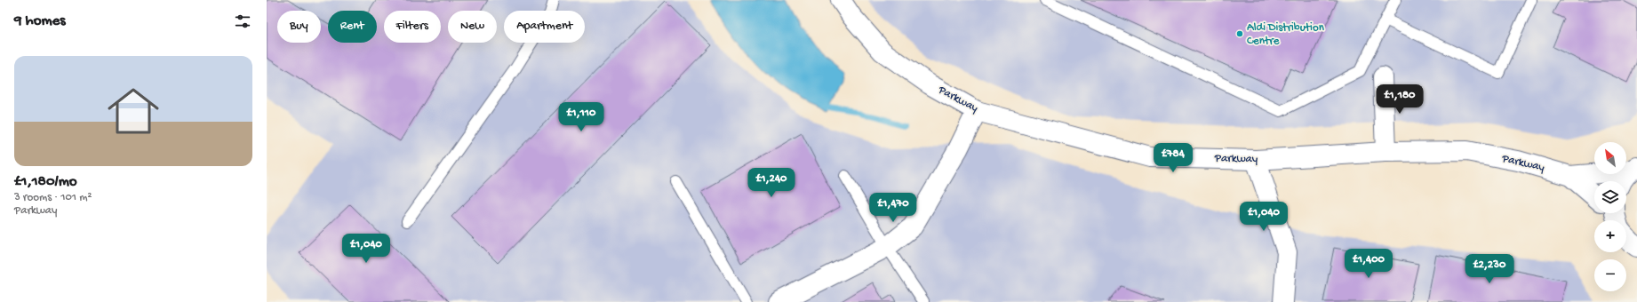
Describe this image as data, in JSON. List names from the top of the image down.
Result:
{
  "streets": {
    "street": ["Parkway"]
  },
  "places": ["Aldi Distribution Centre"],
  "north": "top left",
  "page": {
    "heading": "9 homes",
    "chip": [
      "Buy",
      "Rent",
      "Filters",
      "New",
      "Apartment"
    ],
    "list": [
      {
        "name": "£1,180/mo",
        "note": "3 rooms · 101 m² · Parkway"
      }
    ],
    "price": [
      "£1,180",
      "£1,110",
      "£784",
      "£1,240",
      "£1,470",
      "£1,040",
      "£1,040",
      "£1,400",
      "£2,230"
    ],
    "map_buttons": ["+", "−"]
  }
}
